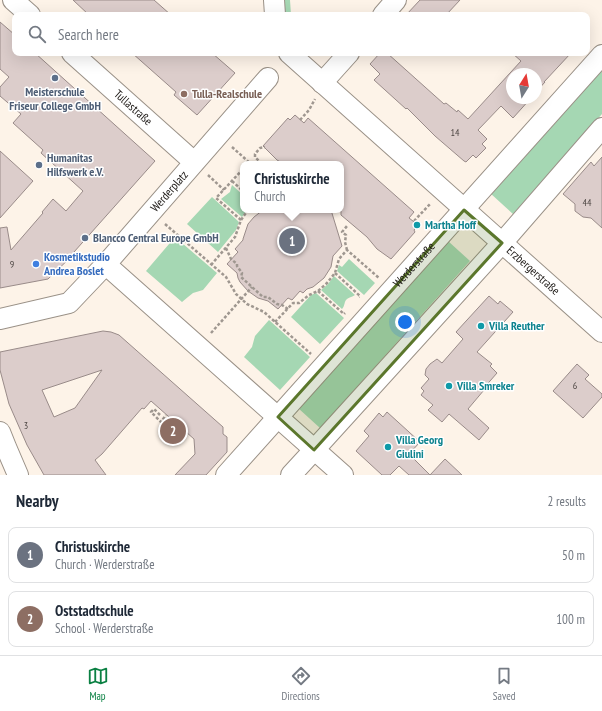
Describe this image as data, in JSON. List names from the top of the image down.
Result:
{
  "streets": {
    "street": [
      "Tullastraße",
      "Werderplatz",
      "Werderstraße",
      "Erzbergerstraße"
    ]
  },
  "crossings": [
    ["Tullastraße", "Werderplatz"],
    ["Werderstraße", "Erzbergerstraße"]
  ],
  "places": [
    "Meisterschule Friseur College GmbH",
    "Tulla-Realschule",
    "Humanitas Hilfswerk e.V.",
    "Martha Hoff",
    "Blancco Central Europe GmbH",
    "Kosmetikstudio Andrea Boslet",
    "Villa Reuther",
    "Villa Smreker",
    "Villa Georg Giulini"
  ],
  "house_numbers": [
    "14",
    "44",
    "9",
    "6",
    "3"
  ],
  "north": "top",
  "page": {
    "search": "Search here",
    "popup": ["Christuskirche", "Church"],
    "pins": ["1", "2"],
    "heading": ["Nearby", "2 results"],
    "list": [
      {
        "mark": "1",
        "name": "Christuskirche",
        "note": "Church · Werderstraße",
        "value": "50 m"
      },
      {
        "mark": "2",
        "name": "Oststadtschule",
        "note": "School · Werderstraße",
        "value": "100 m"
      }
    ],
    "nav": ["Map", "Directions", "Saved"]
  }
}
